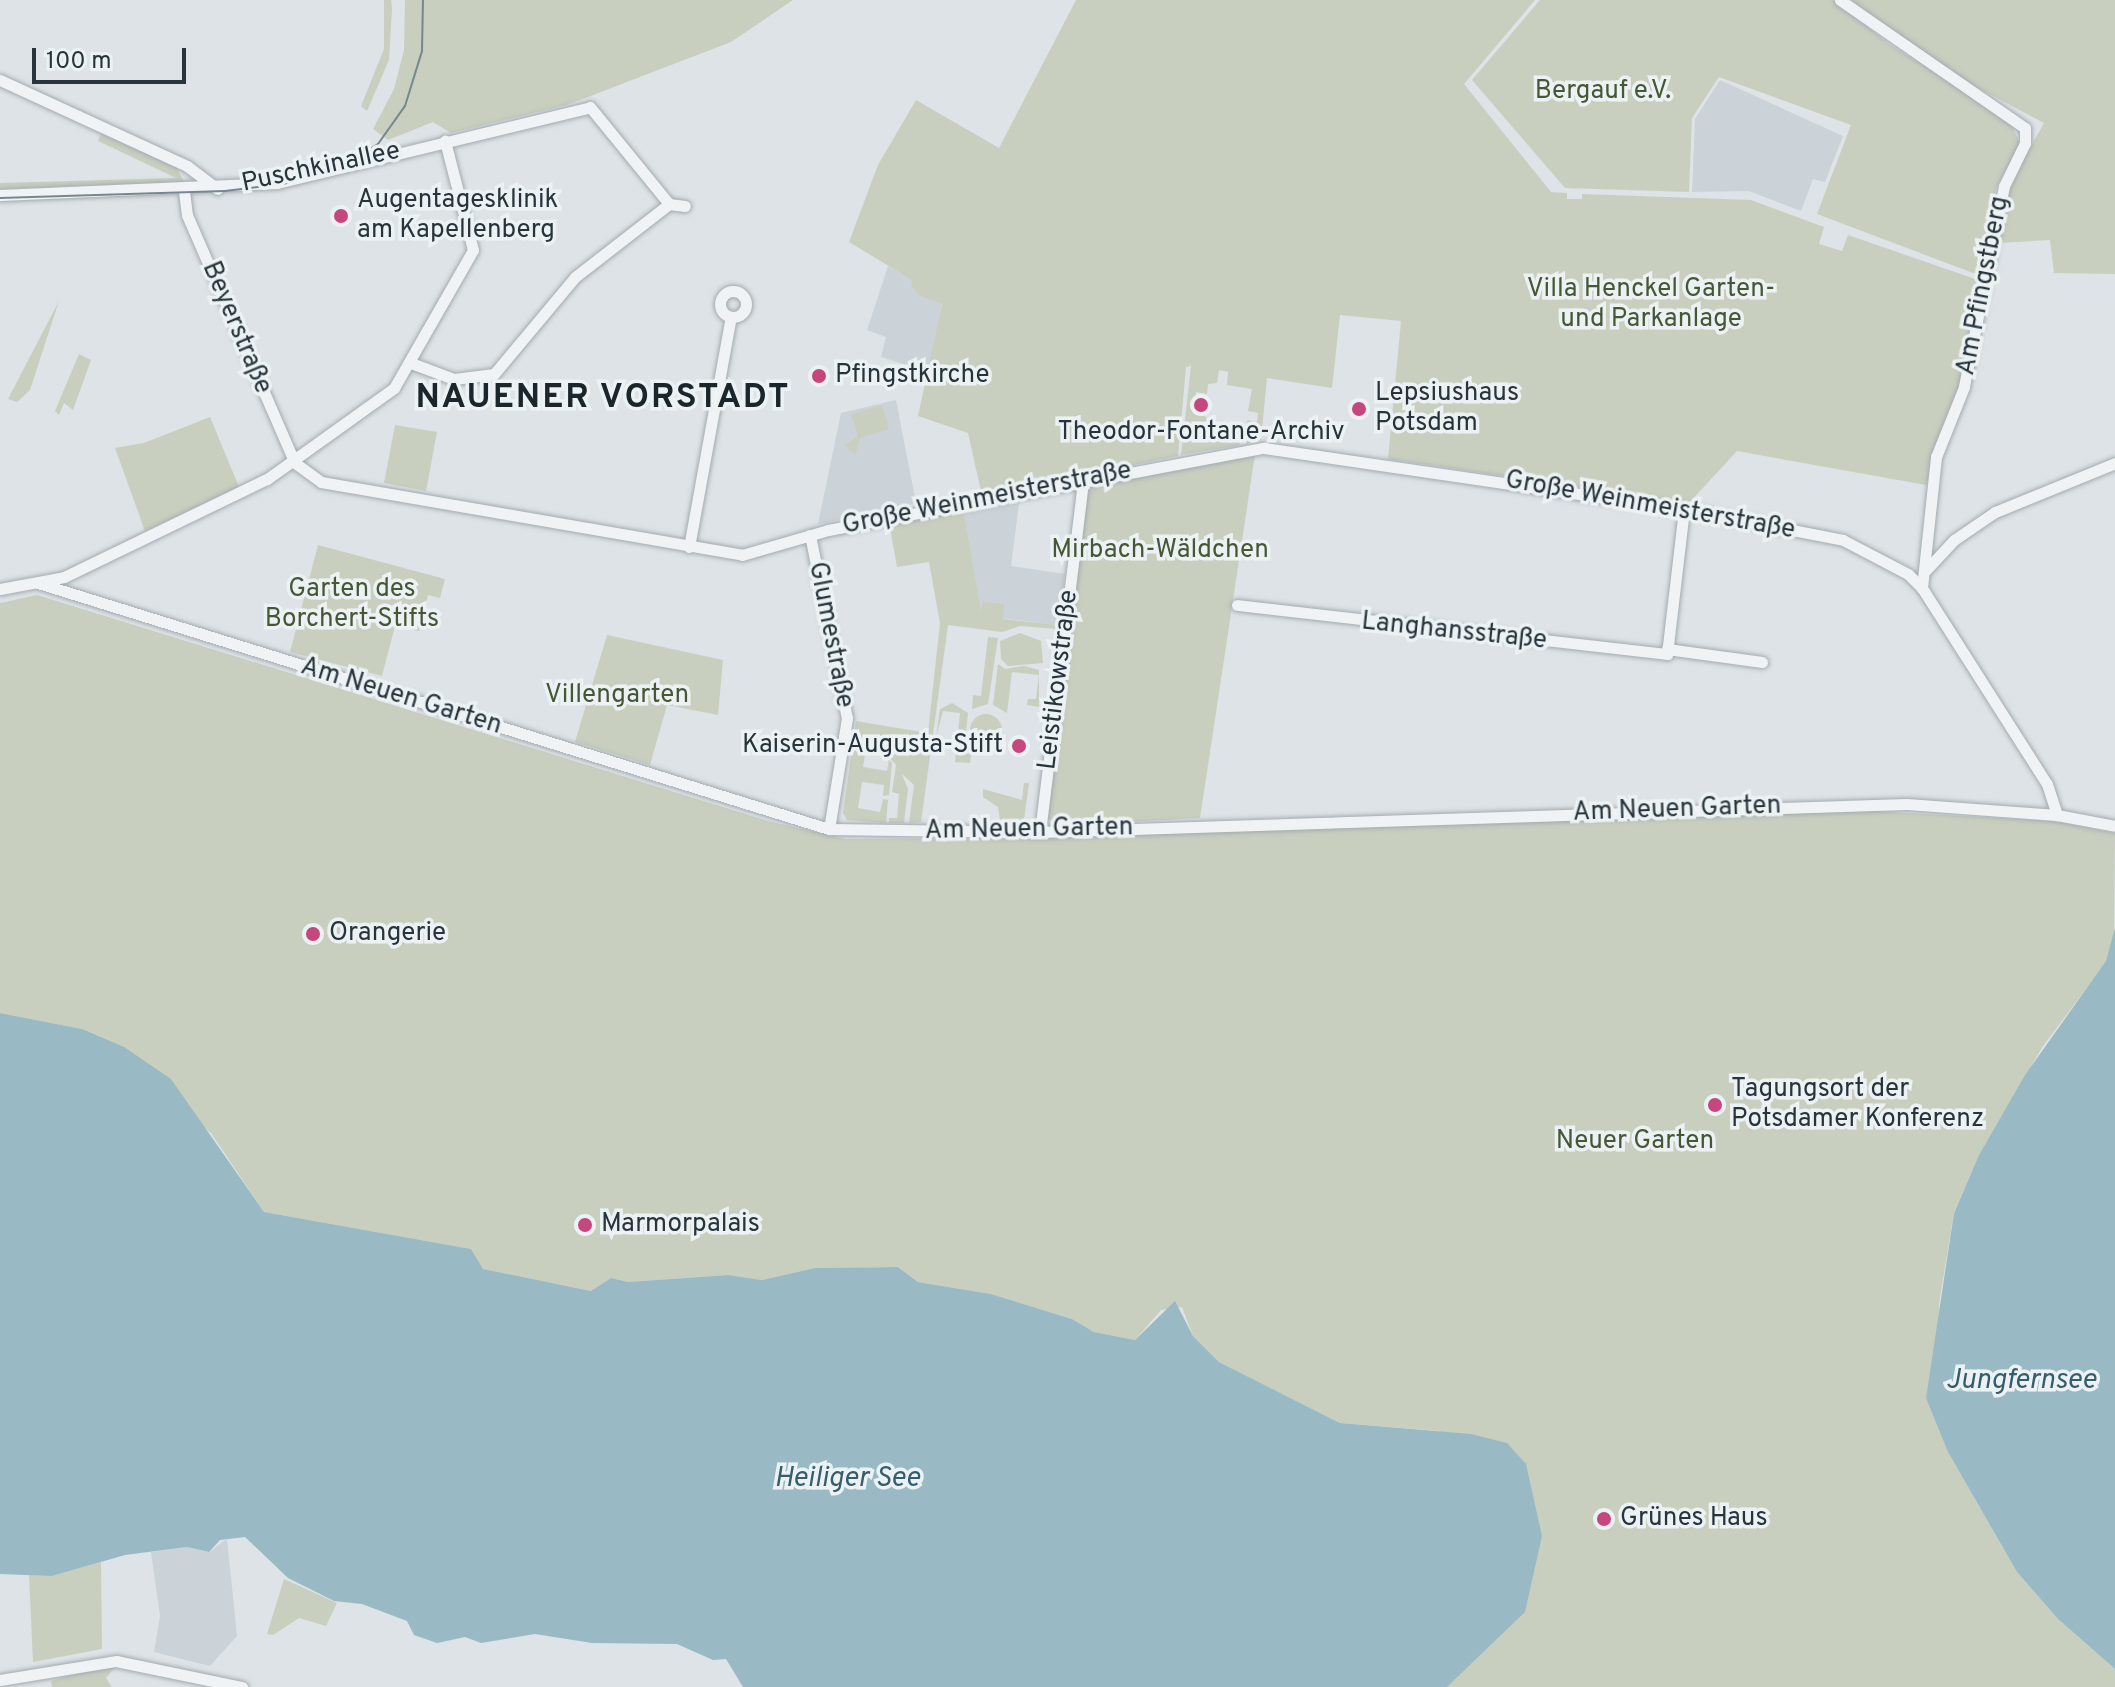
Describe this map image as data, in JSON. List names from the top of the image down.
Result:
{
  "streets": {
    "street": [
      "Puschkinallee",
      "Am Pfingstberg",
      "Beyerstraße",
      "Große Weinmeisterstraße",
      "Langhansstraße",
      "Glumestraße",
      "Leistikowstraße",
      "Am Neuen Garten"
    ]
  },
  "crossings": [
    ["Puschkinallee", "Beyerstraße"],
    ["Am Pfingstberg", "Große Weinmeisterstraße"],
    ["Beyerstraße", "Große Weinmeisterstraße"],
    ["Große Weinmeisterstraße", "Glumestraße"],
    ["Große Weinmeisterstraße", "Leistikowstraße"],
    ["Große Weinmeisterstraße", "Am Neuen Garten"],
    ["Glumestraße", "Am Neuen Garten"],
    ["Leistikowstraße", "Am Neuen Garten"]
  ],
  "districts": ["NAUENER VORSTADT"],
  "water": ["Jungfernsee", "Heiliger See"],
  "parks": [
    "Bergauf e.V.",
    "Villa Henckel Garten- und Parkanlage",
    "Mirbach-Wäldchen",
    "Garten des Borchert-Stifts",
    "Villengarten",
    "Neuer Garten"
  ],
  "places": [
    "Augentagesklinik am Kapellenberg",
    "Pfingstkirche",
    "Theodor-Fontane-Archiv",
    "Lepsiushaus Potsdam",
    "Kaiserin-Augusta-Stift",
    "Orangerie",
    "Tagungsort der Potsdamer Konferenz",
    "Marmorpalais",
    "Grünes Haus"
  ],
  "scale_bar": "100 m"
}
